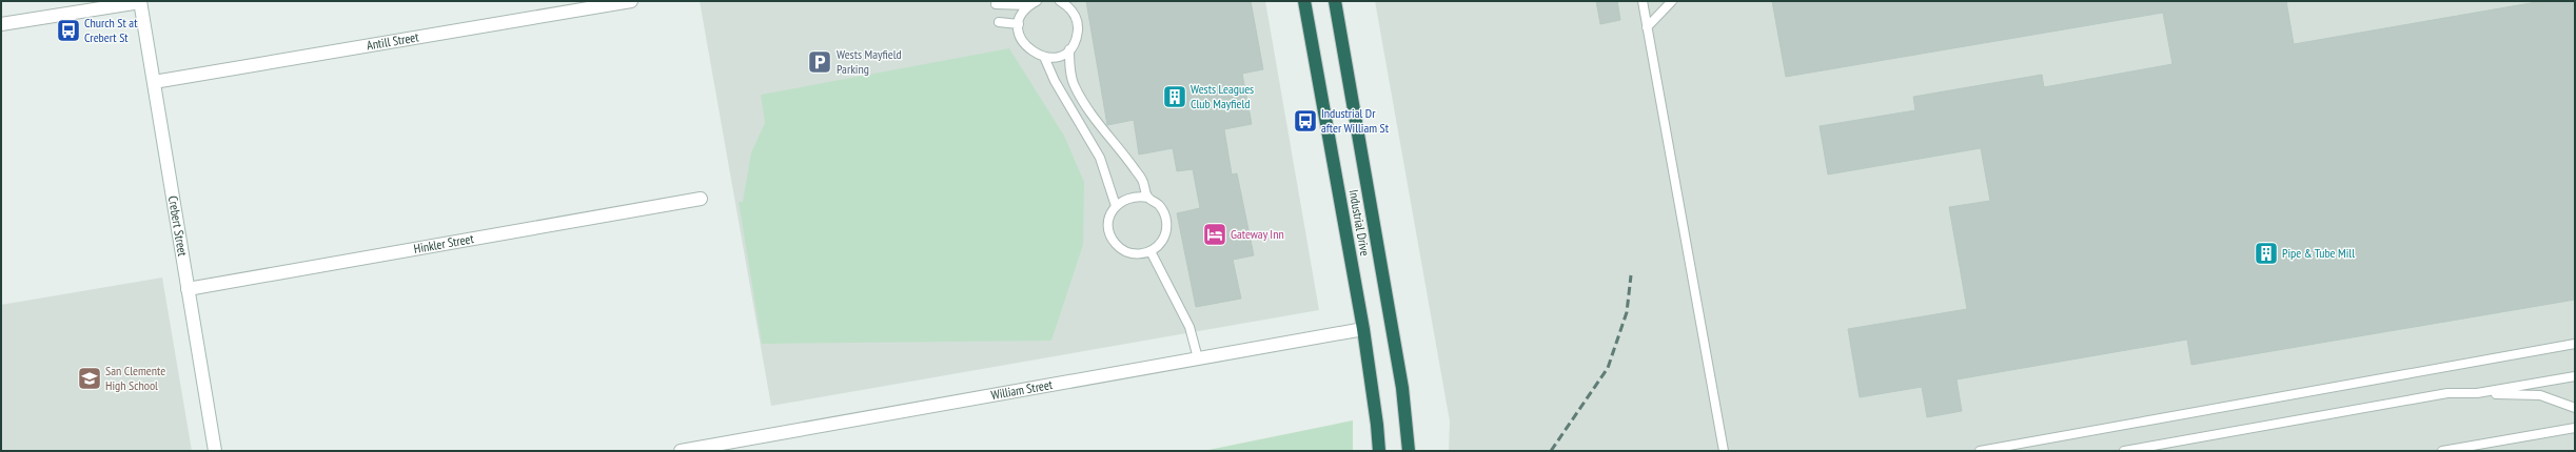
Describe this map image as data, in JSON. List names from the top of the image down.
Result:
{
  "streets": {
    "highway": ["Industrial Drive"],
    "street": [
      "Antill Street",
      "Crebert Street",
      "Hinkler Street",
      "William Street"
    ]
  },
  "crossings": [
    ["Antill Street", "Crebert Street"],
    ["Industrial Drive", "William Street"],
    ["Crebert Street", "Hinkler Street"]
  ],
  "places": {
    "bus stop": ["Church St at Crebert St", "Industrial Dr after William St"],
    "parking": ["Wests Mayfield Parking"],
    "building": ["Wests Leagues Club Mayfield", "Pipe & Tube Mill"],
    "hotel": ["Gateway Inn"],
    "school or university": ["San Clemente High School"]
  }
}
